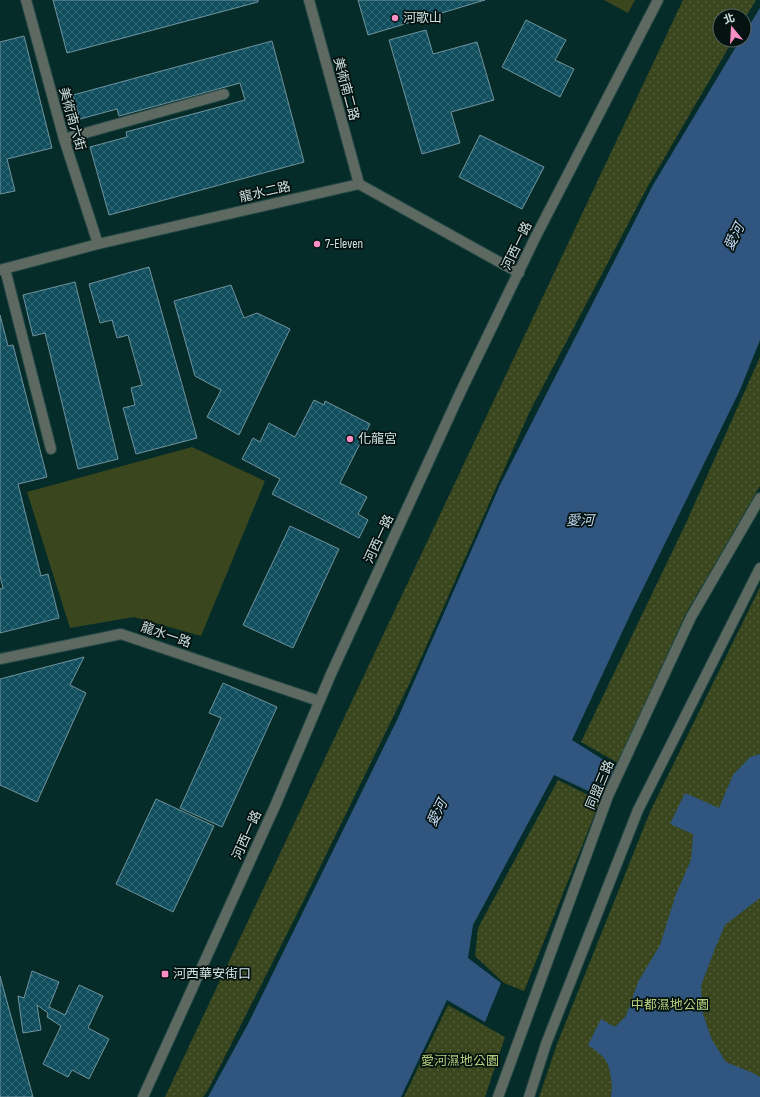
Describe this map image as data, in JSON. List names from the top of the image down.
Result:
{
  "streets": {
    "street": [
      "美術南二路",
      "美術南六街",
      "龍水二路",
      "河西一路",
      "龍水一路",
      "同盟三路"
    ]
  },
  "crossings": [
    ["美術南二路", "龍水二路"],
    ["美術南六街", "龍水二路"],
    ["河西一路", "龍水一路"]
  ],
  "water": ["愛河"],
  "parks": ["中都濕地公園", "愛河濕地公園"],
  "places": {
    "other": ["河歌山", "7-Eleven", "化龍宮"],
    "transit": ["河西華安街口"]
  },
  "north": "top"
}
